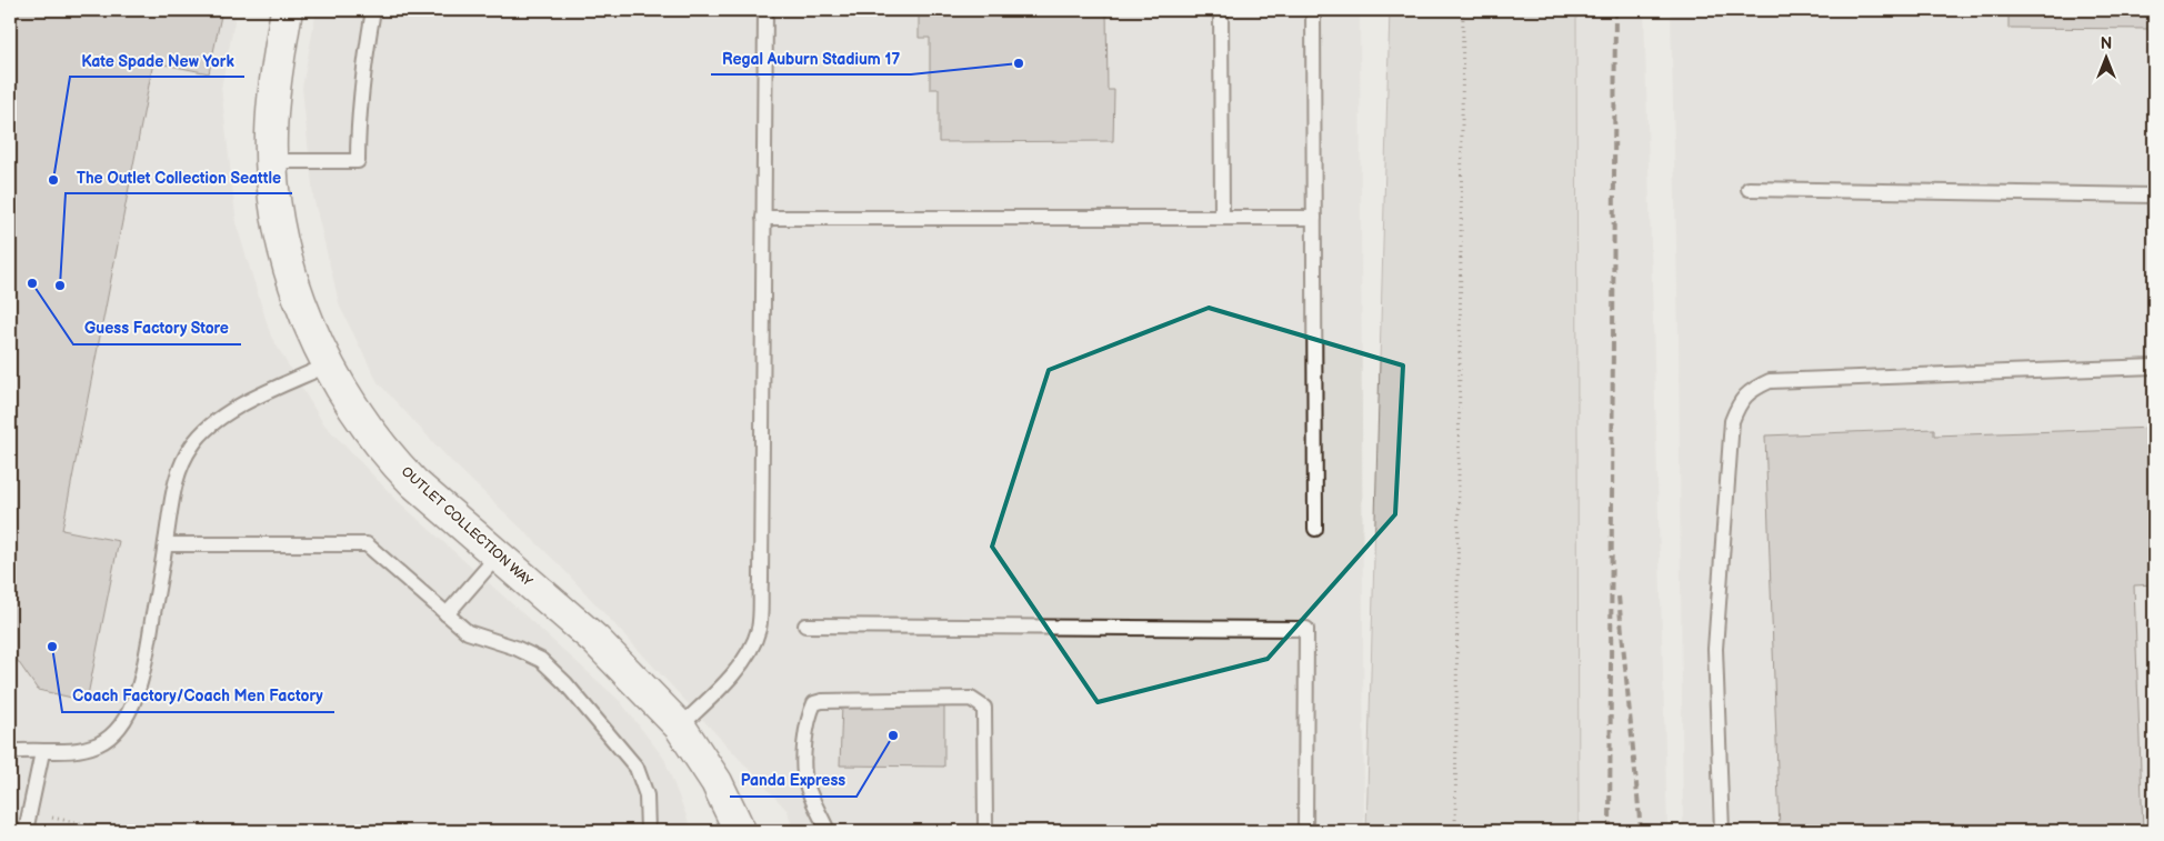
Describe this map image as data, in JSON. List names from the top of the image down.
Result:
{
  "streets": {
    "street": ["OUTLET COLLECTION WAY"]
  },
  "places": [
    "Regal Auburn Stadium 17",
    "Kate Spade New York",
    "Guess Factory Store",
    "The Outlet Collection Seattle",
    "Coach Factory/Coach Men Factory",
    "Panda Express"
  ],
  "north": "top"
}
